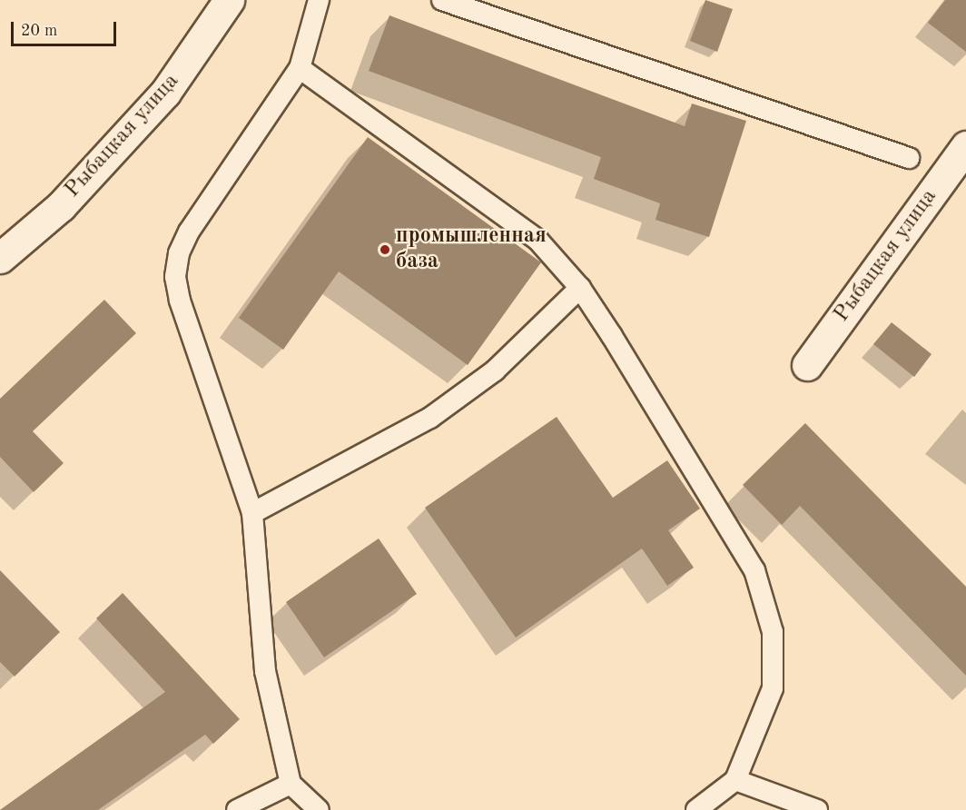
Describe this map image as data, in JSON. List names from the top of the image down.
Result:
{
  "streets": {
    "street": ["Рыбацкая улица"]
  },
  "places": ["промышленная база"],
  "scale_bar": "20 m"
}
